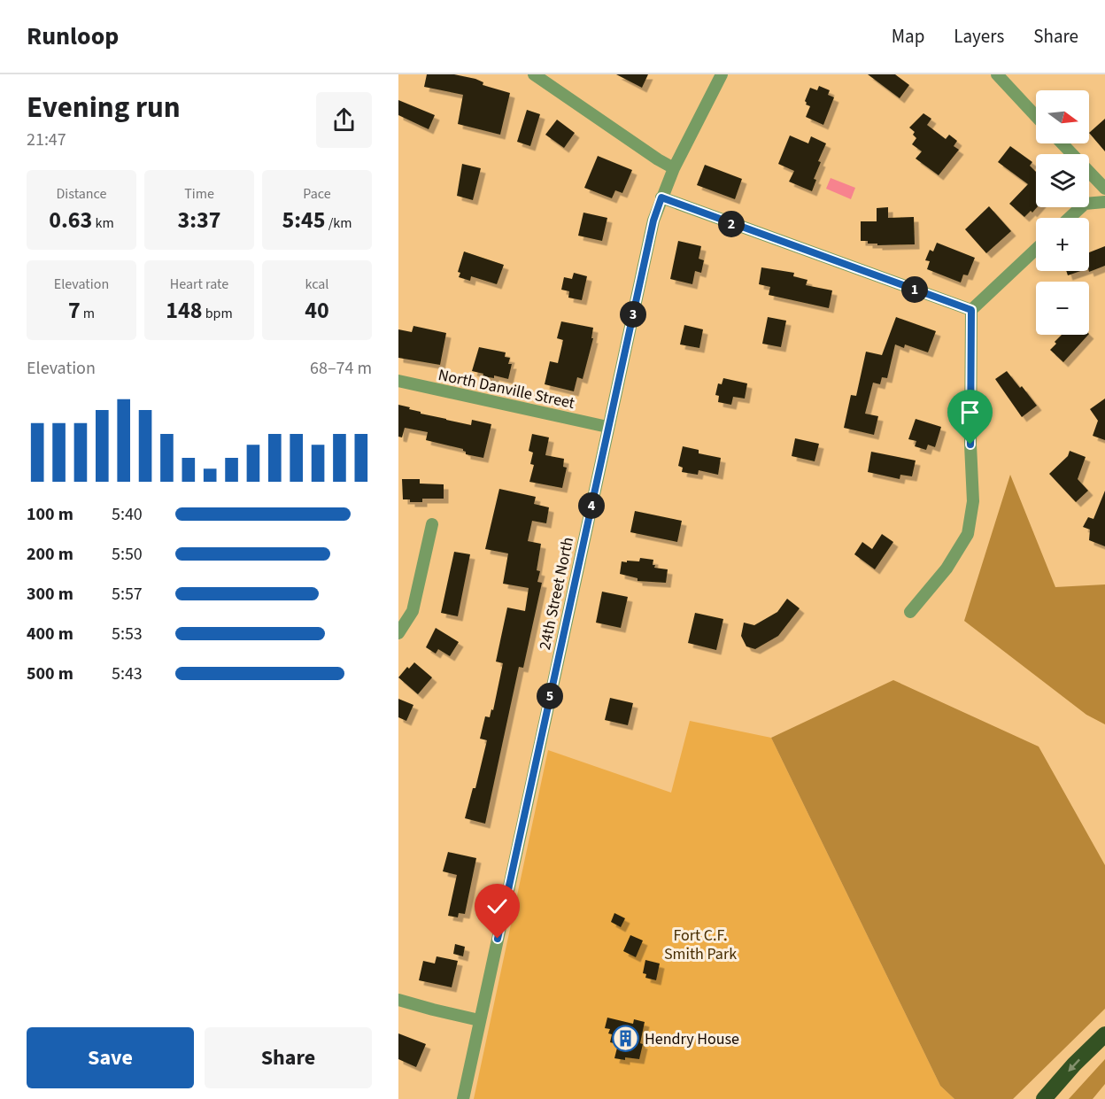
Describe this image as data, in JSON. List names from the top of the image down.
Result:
{
  "streets": {
    "street": ["North Danville Street", "24th Street North"]
  },
  "crossings": [
    ["North Danville Street", "24th Street North"]
  ],
  "parks": ["Fort C.F. Smith Park"],
  "places": {
    "building": ["Hendry House"]
  },
  "north": "right",
  "page": {
    "header": "Runloop",
    "nav": ["Map", "Layers", "Share"],
    "heading": ["Evening run", "21:47"],
    "map_buttons": ["+", "−"],
    "stats": [
      ["Distance", "0.63 km"],
      ["Time", "3:37"],
      ["Pace", "5:45 /km"],
      ["Elevation", "7 m"],
      ["Heart rate", "148 bpm"],
      ["kcal", "40"]
    ],
    "pins": [
      "2",
      "1",
      "3",
      "4",
      "5"
    ],
    "chart": ["Elevation", "68–74 m"],
    "list": [
      {
        "name": "100 m",
        "note": "5:40"
      },
      {
        "name": "200 m",
        "note": "5:50"
      },
      {
        "name": "300 m",
        "note": "5:57"
      },
      {
        "name": "400 m",
        "note": "5:53"
      },
      {
        "name": "500 m",
        "note": "5:43"
      }
    ],
    "buttons": ["Save", "Share"]
  }
}
